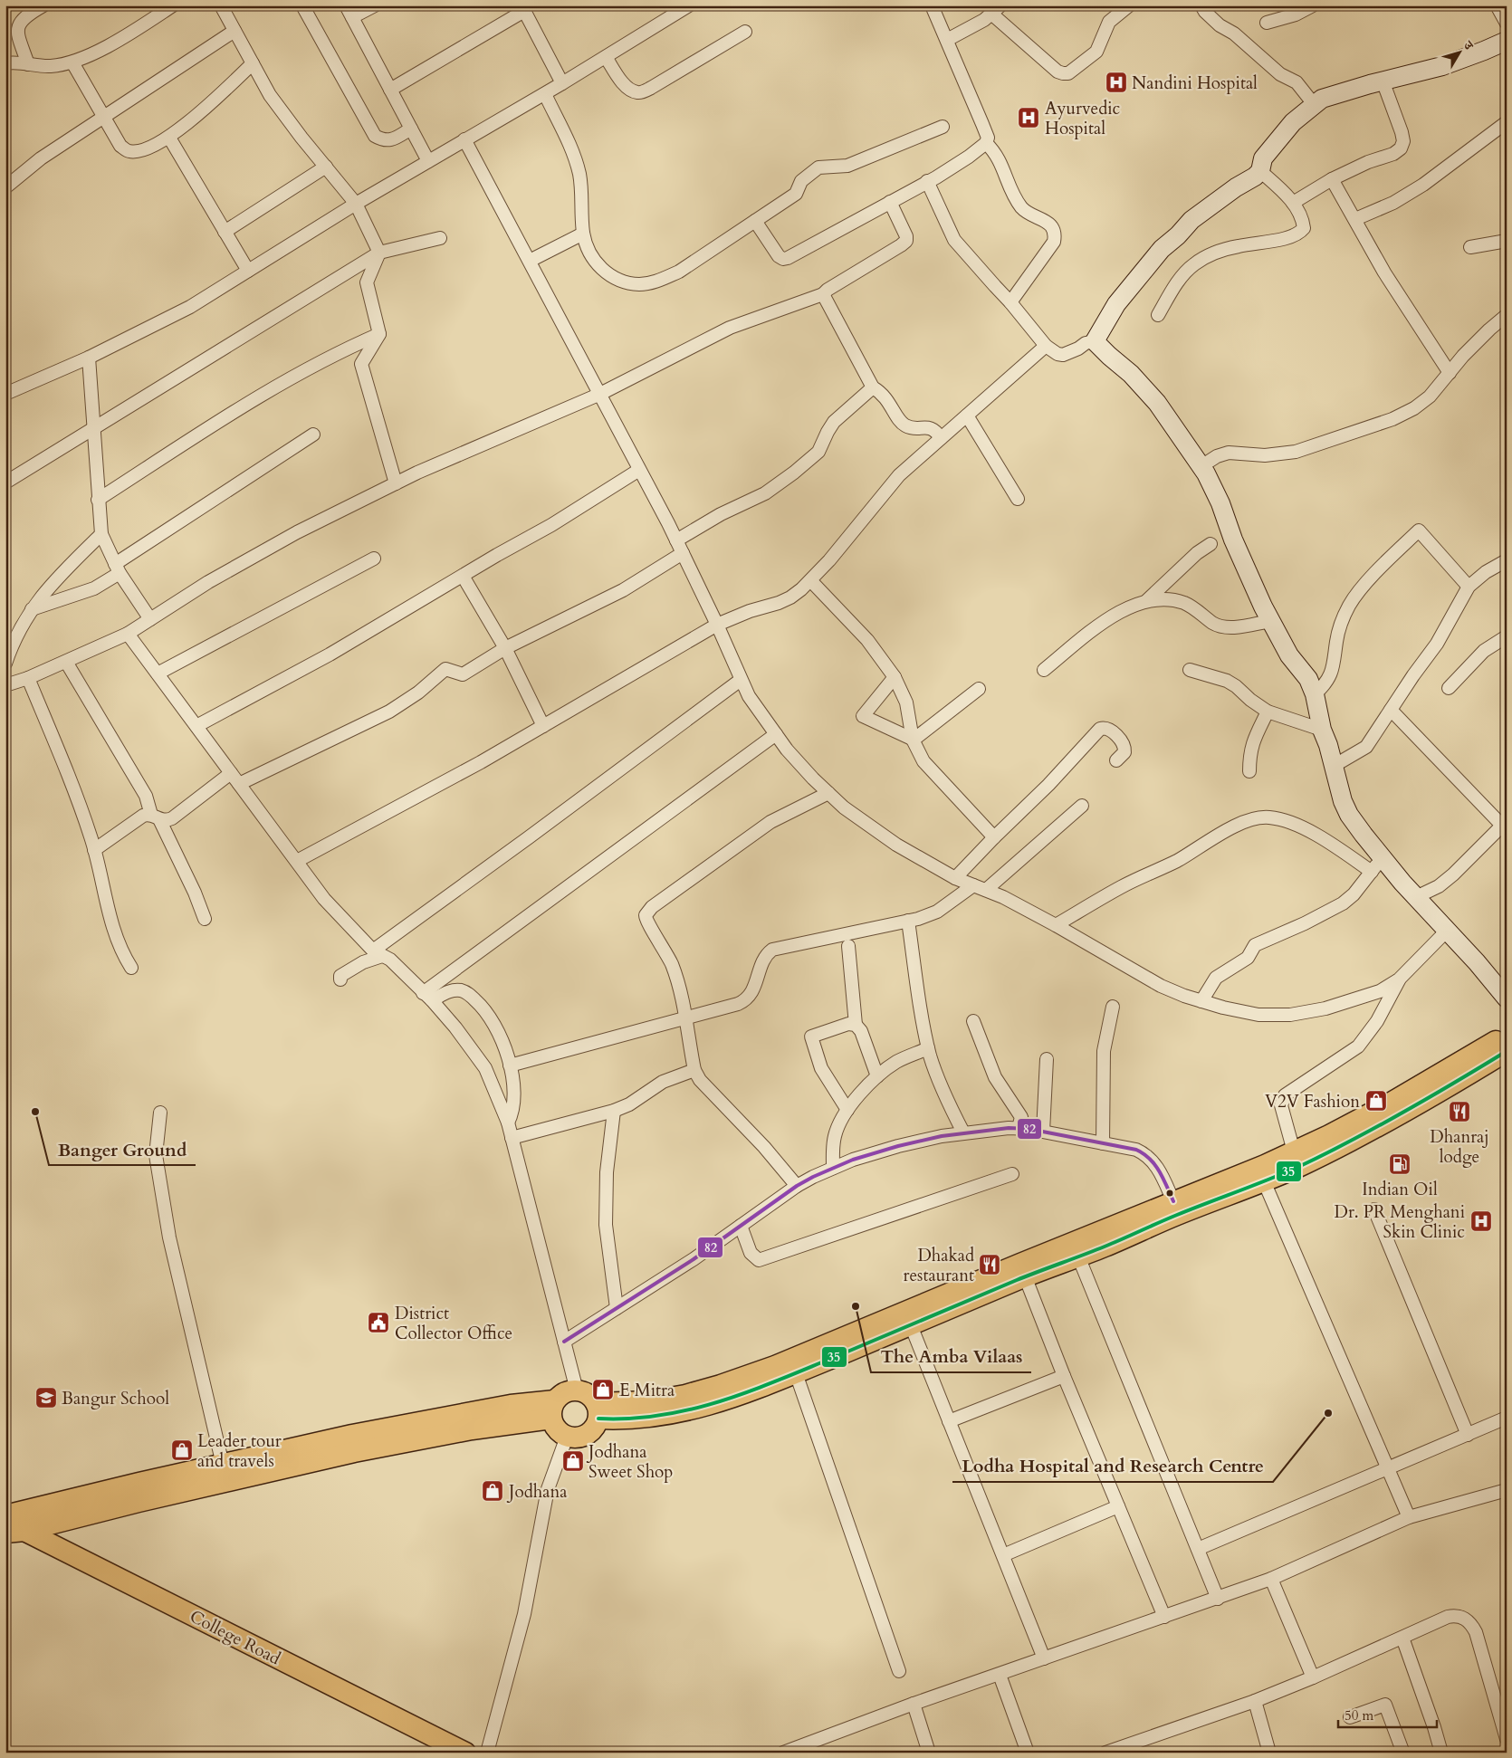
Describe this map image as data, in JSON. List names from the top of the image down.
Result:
{
  "streets": {
    "main road": ["College Road"]
  },
  "places": {
    "hospital": ["Nandini Hospital", "Ayurvedic Hospital", "Dr. PR Menghani Skin Clinic"],
    "shop": [
      "V2V Fashion",
      "E Mitra",
      "Leader tour and travels",
      "Jodhana Sweet Shop",
      "Jodhana"
    ],
    "other": ["Banger Ground", "The Amba Vilaas", "Lodha Hospital and Research Centre"],
    "restaurant": ["Dhanraj lodge", "Dhakad restaurant"],
    "fuel station": ["Indian Oil"],
    "public building": ["District Collector Office"],
    "school or university": ["Bangur School"]
  },
  "lines": ["transit line 35", "transit line 82"],
  "scale_bar": "50 m",
  "north": "top right"
}
